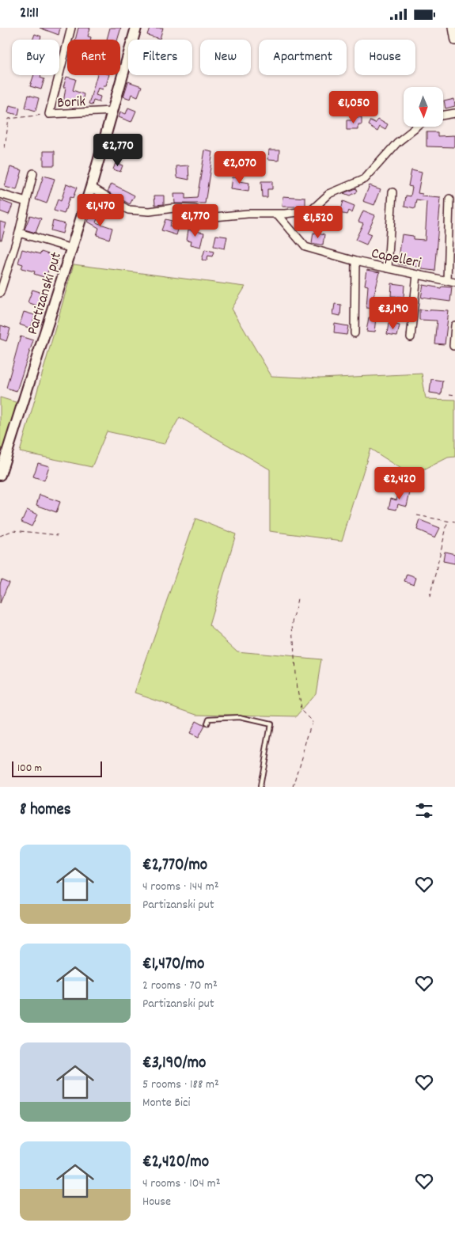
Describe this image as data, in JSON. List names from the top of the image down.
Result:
{
  "streets": {
    "street": ["Borik", "Capelleri", "Partizanski put"]
  },
  "crossings": [
    ["Borik", "Partizanski put"]
  ],
  "scale_bar": "100 m",
  "north": "bottom",
  "page": {
    "status": "21:11",
    "chip": [
      "Buy",
      "Rent",
      "Filters",
      "New",
      "Apartment",
      "House"
    ],
    "price": [
      "€1,050",
      "€2,770",
      "€2,070",
      "€1,470",
      "€1,770",
      "€1,520",
      "€3,190",
      "€2,420"
    ],
    "scale": "100 m",
    "heading": "8 homes",
    "list": [
      {
        "name": "€2,770/mo",
        "note": "4 rooms · 144 m² · Partizanski put"
      },
      {
        "name": "€1,470/mo",
        "note": "2 rooms · 70 m² · Partizanski put"
      },
      {
        "name": "€3,190/mo",
        "note": "5 rooms · 188 m² · Monte Bici"
      },
      {
        "name": "€2,420/mo",
        "note": "4 rooms · 104 m² · House"
      }
    ]
  }
}
